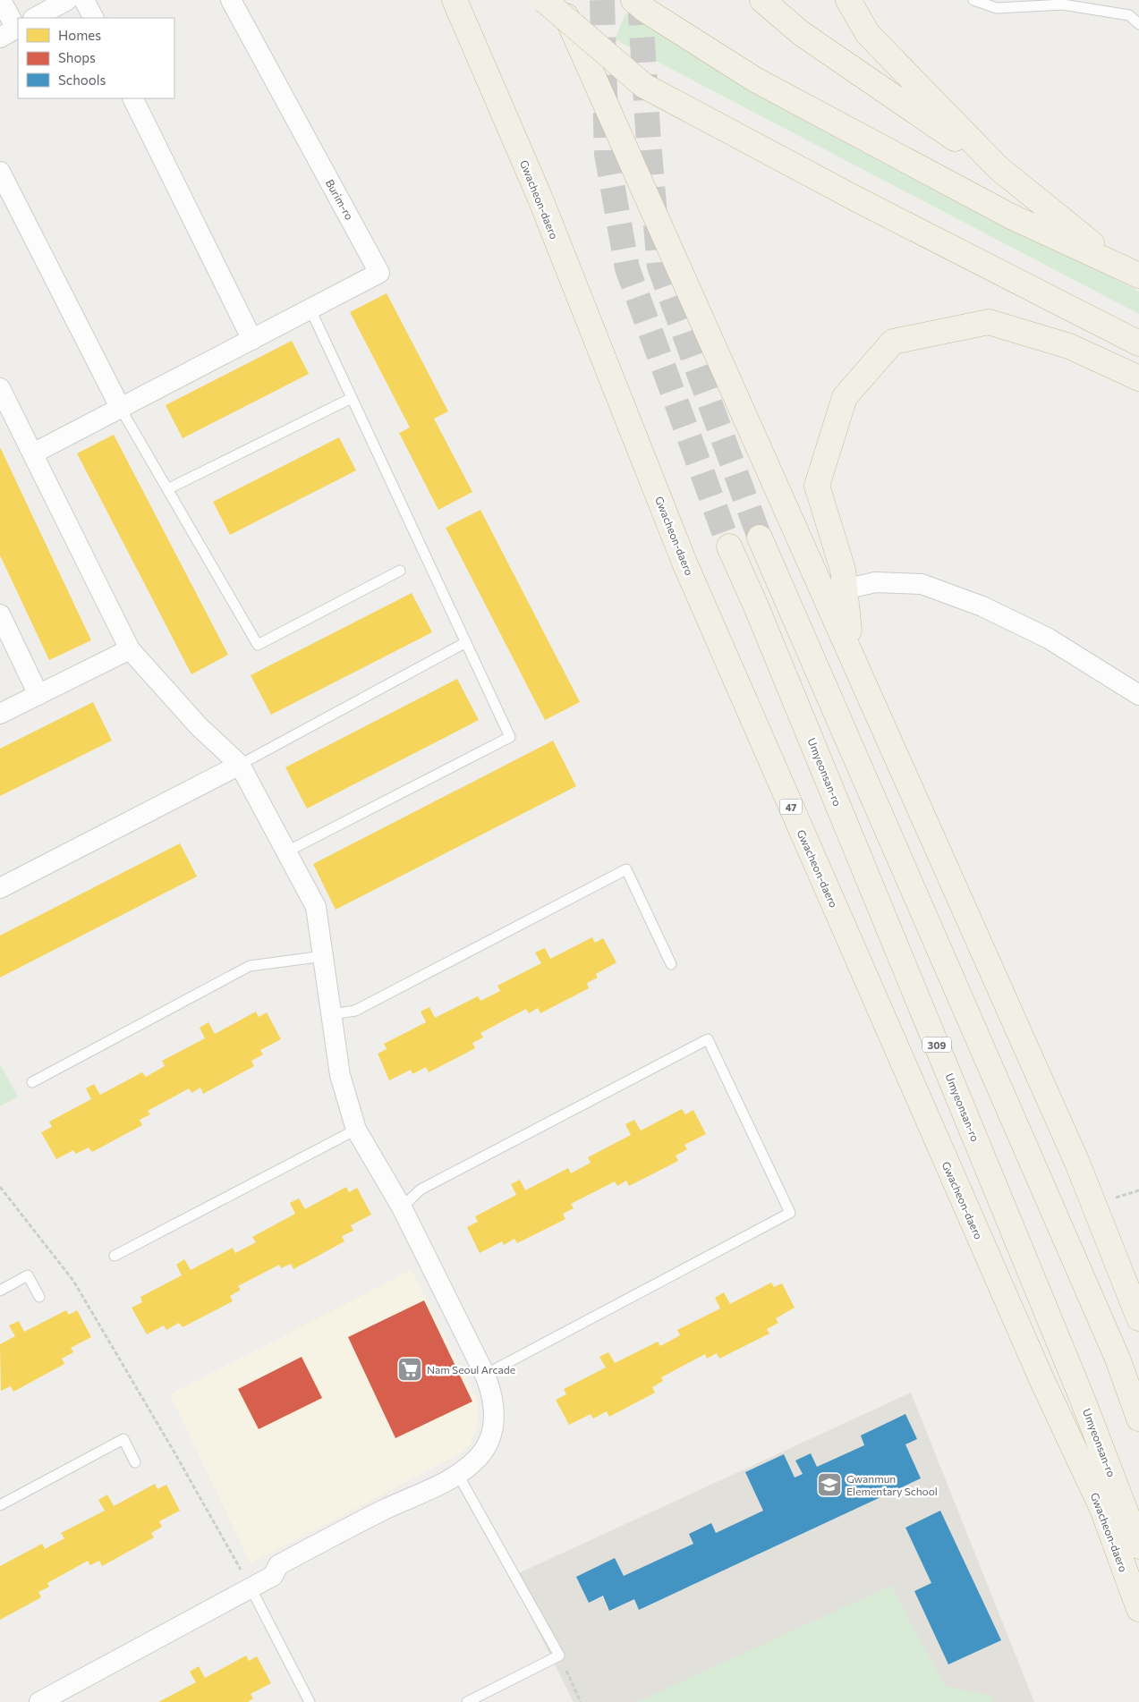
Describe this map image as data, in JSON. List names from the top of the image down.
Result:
{
  "streets": {
    "highway": [
      "Gwacheon-daero",
      "Umyeonsan-ro",
      "47",
      "309"
    ],
    "street": ["Burim-ro"]
  },
  "places": {
    "supermarket": ["Nam Seoul Arcade"],
    "school or university": ["Gwanmun Elementary School"]
  },
  "legend": ["Homes", "Shops", "Schools"]
}
